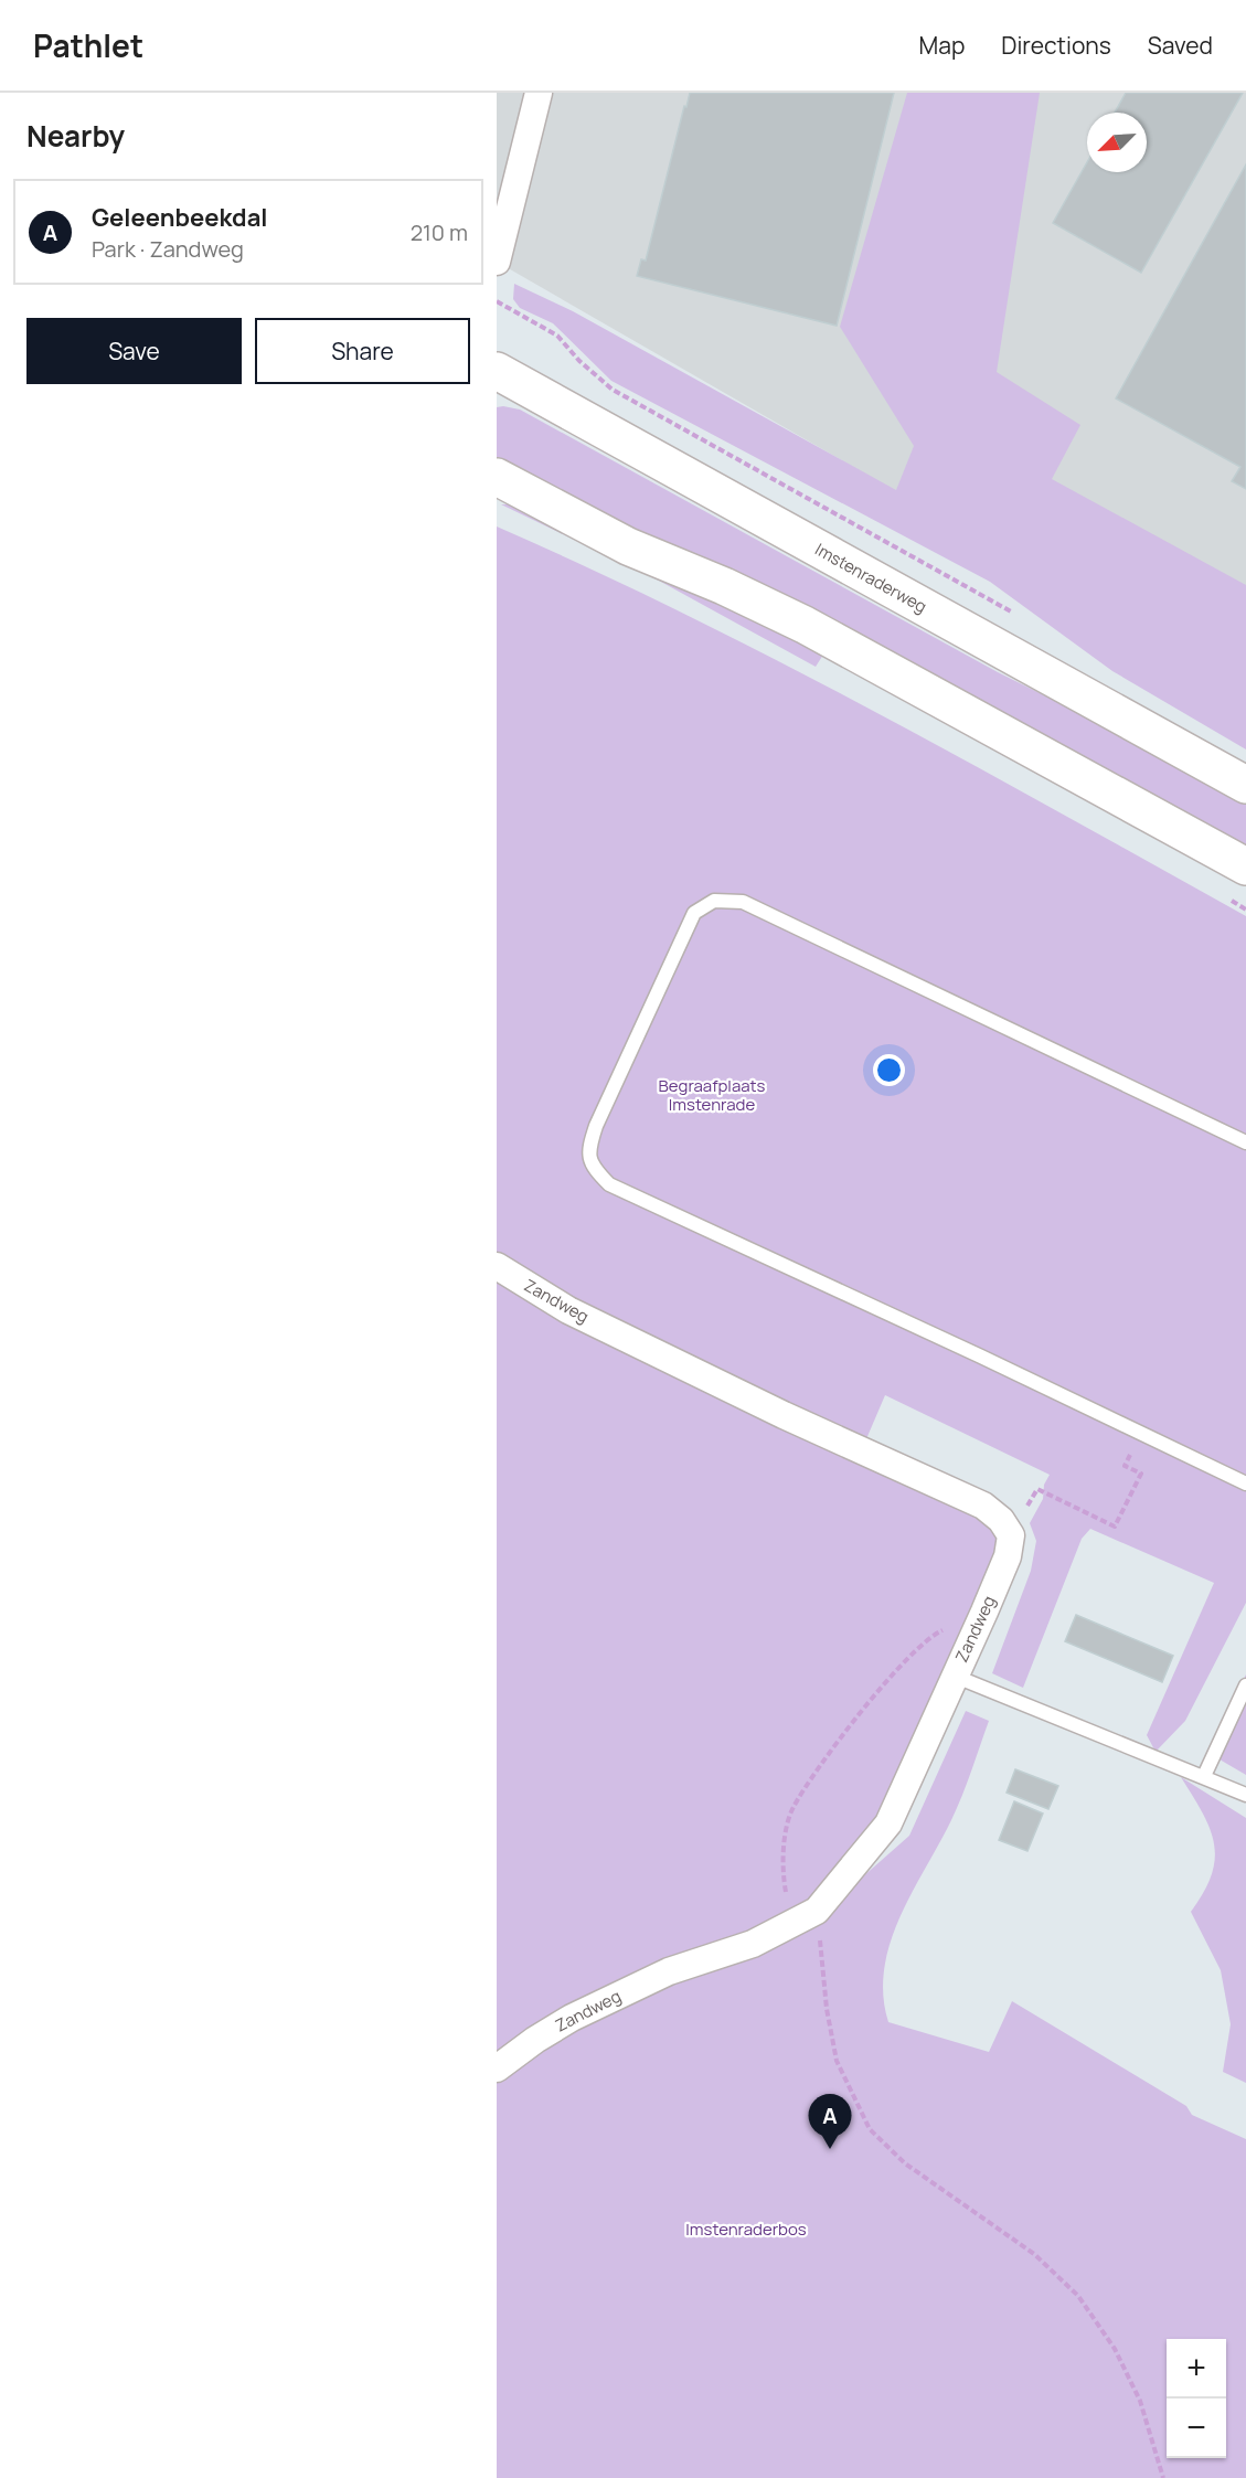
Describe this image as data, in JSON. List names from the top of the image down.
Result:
{
  "streets": {
    "street": ["Imstenraderweg", "Zandweg"]
  },
  "parks": ["Begraafplaats Imstenrade", "Imstenraderbos"],
  "north": "bottom left",
  "page": {
    "header": "Pathlet",
    "nav": ["Map", "Directions", "Saved"],
    "heading": "Nearby",
    "list": [
      {
        "mark": "A",
        "name": "Geleenbeekdal",
        "note": "Park · Zandweg",
        "value": "210 m"
      }
    ],
    "buttons": ["Save", "Share"],
    "pins": "A",
    "map_buttons": ["+", "−"]
  }
}
